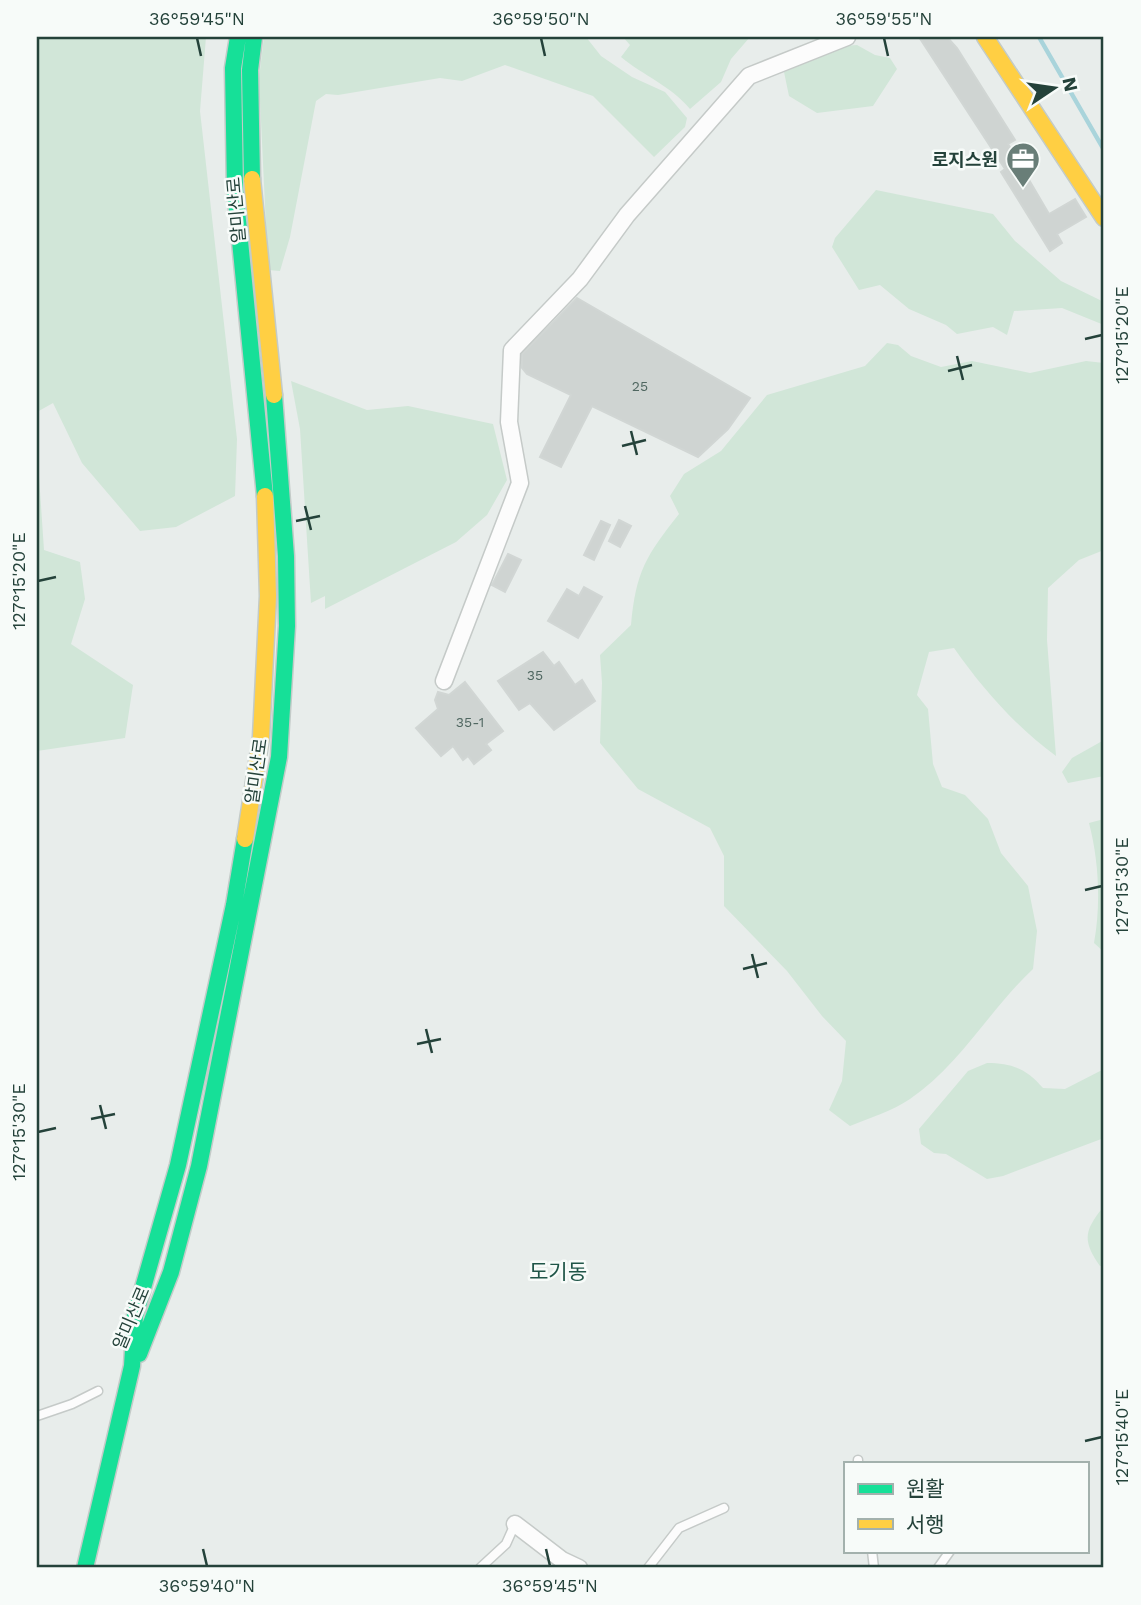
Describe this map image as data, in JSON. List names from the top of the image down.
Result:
{
  "streets": {
    "main road": ["알미산로"]
  },
  "districts": ["도기동"],
  "places": {
    "office": ["로지스원"]
  },
  "house_numbers": ["25", "35", "35-1"],
  "legend": ["원활", "서행"],
  "north": "right",
  "coordinates": [
    "36°59'45\"N",
    "36°59'50\"N",
    "36°59'55\"N",
    "127°15'20\"E",
    "127°15'30\"E",
    "127°15'40\"E",
    "36°59'40\"N"
  ]
}
